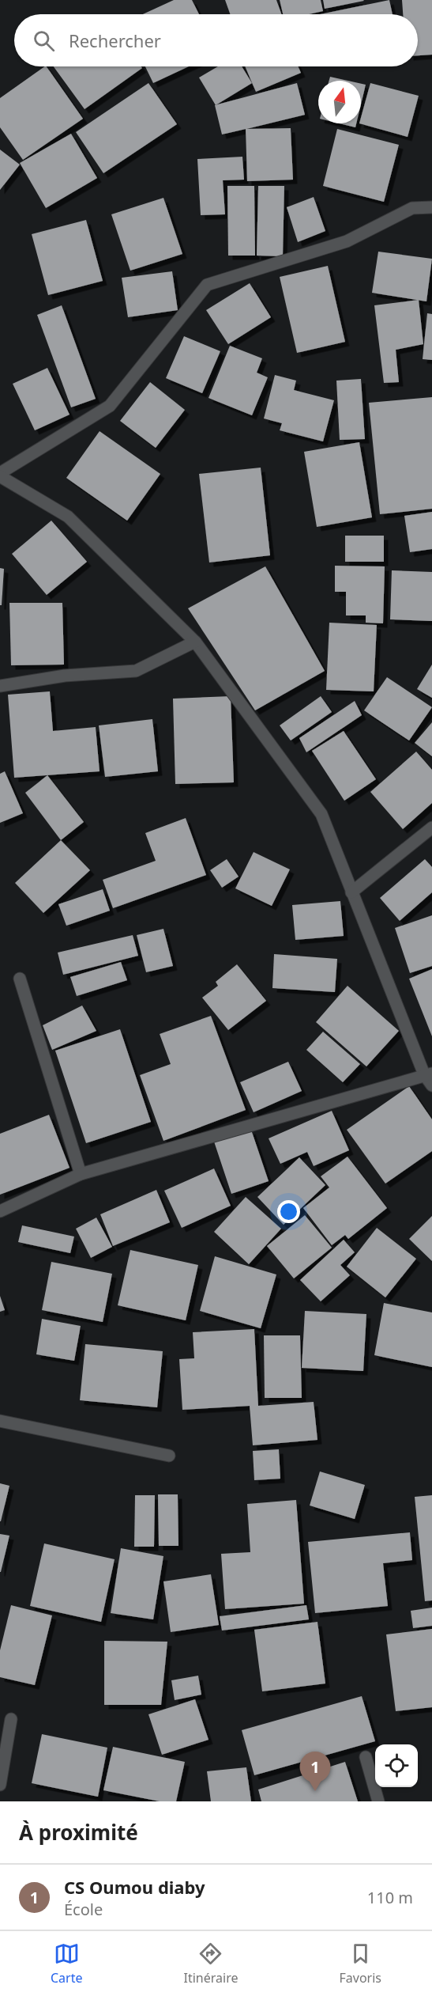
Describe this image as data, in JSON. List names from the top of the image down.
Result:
{
  "north": "top",
  "page": {
    "search": "Rechercher",
    "pins": "1",
    "heading": "À proximité",
    "list": [
      {
        "mark": "1",
        "name": "CS Oumou diaby",
        "note": "École",
        "value": "110 m"
      }
    ],
    "nav": ["Carte", "Itinéraire", "Favoris"]
  }
}
